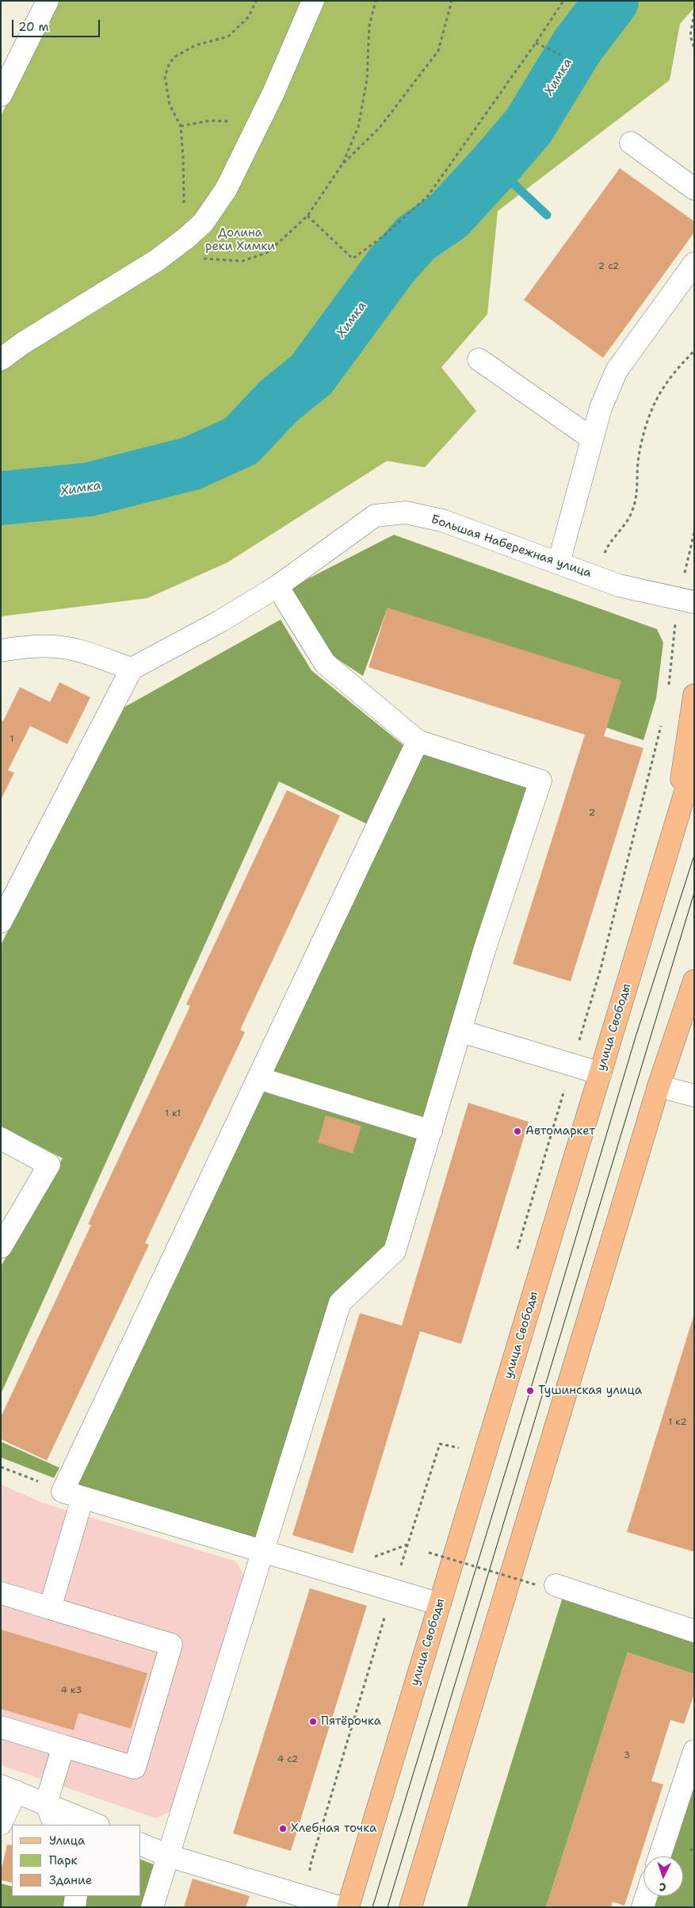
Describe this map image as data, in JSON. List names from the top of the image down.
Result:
{
  "streets": {
    "main road": ["улица Свободы"],
    "street": ["Большая Набережная улица"]
  },
  "water": ["Химка"],
  "parks": ["Долина реки Химки"],
  "places": [
    "Автомаркет",
    "Тушинская улица",
    "Пятёрочка",
    "Хлебная точка"
  ],
  "house_numbers": [
    "2 с2",
    "1",
    "2",
    "1 к1",
    "1 к2",
    "4 к3",
    "3",
    "4 с2"
  ],
  "legend": ["Улица", "Парк", "Здание"],
  "scale_bar": "20 m",
  "north": "bottom"
}
